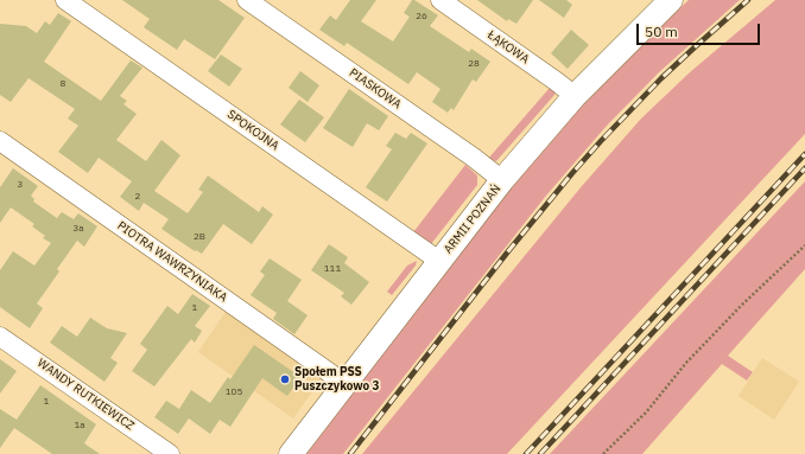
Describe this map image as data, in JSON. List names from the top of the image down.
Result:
{
  "streets": {
    "main road": ["ARMII POZNAŃ"],
    "street": [
      "ŁĄKOWA",
      "PIASKOWA",
      "SPOKOJNA",
      "PIOTRA WAWRZYNIAKA",
      "WANDY RUTKIEWICZ"
    ]
  },
  "crossings": [
    ["ŁĄKOWA", "ARMII POZNAŃ"],
    ["PIASKOWA", "ARMII POZNAŃ"],
    ["SPOKOJNA", "ARMII POZNAŃ"],
    ["ARMII POZNAŃ", "PIOTRA WAWRZYNIAKA"]
  ],
  "places": ["Społem PSS Puszczykowo 3"],
  "house_numbers": [
    "26",
    "28",
    "8",
    "3",
    "2",
    "3a",
    "2B",
    "111",
    "1",
    "105",
    "1",
    "1a"
  ],
  "scale_bar": "50 m"
}
